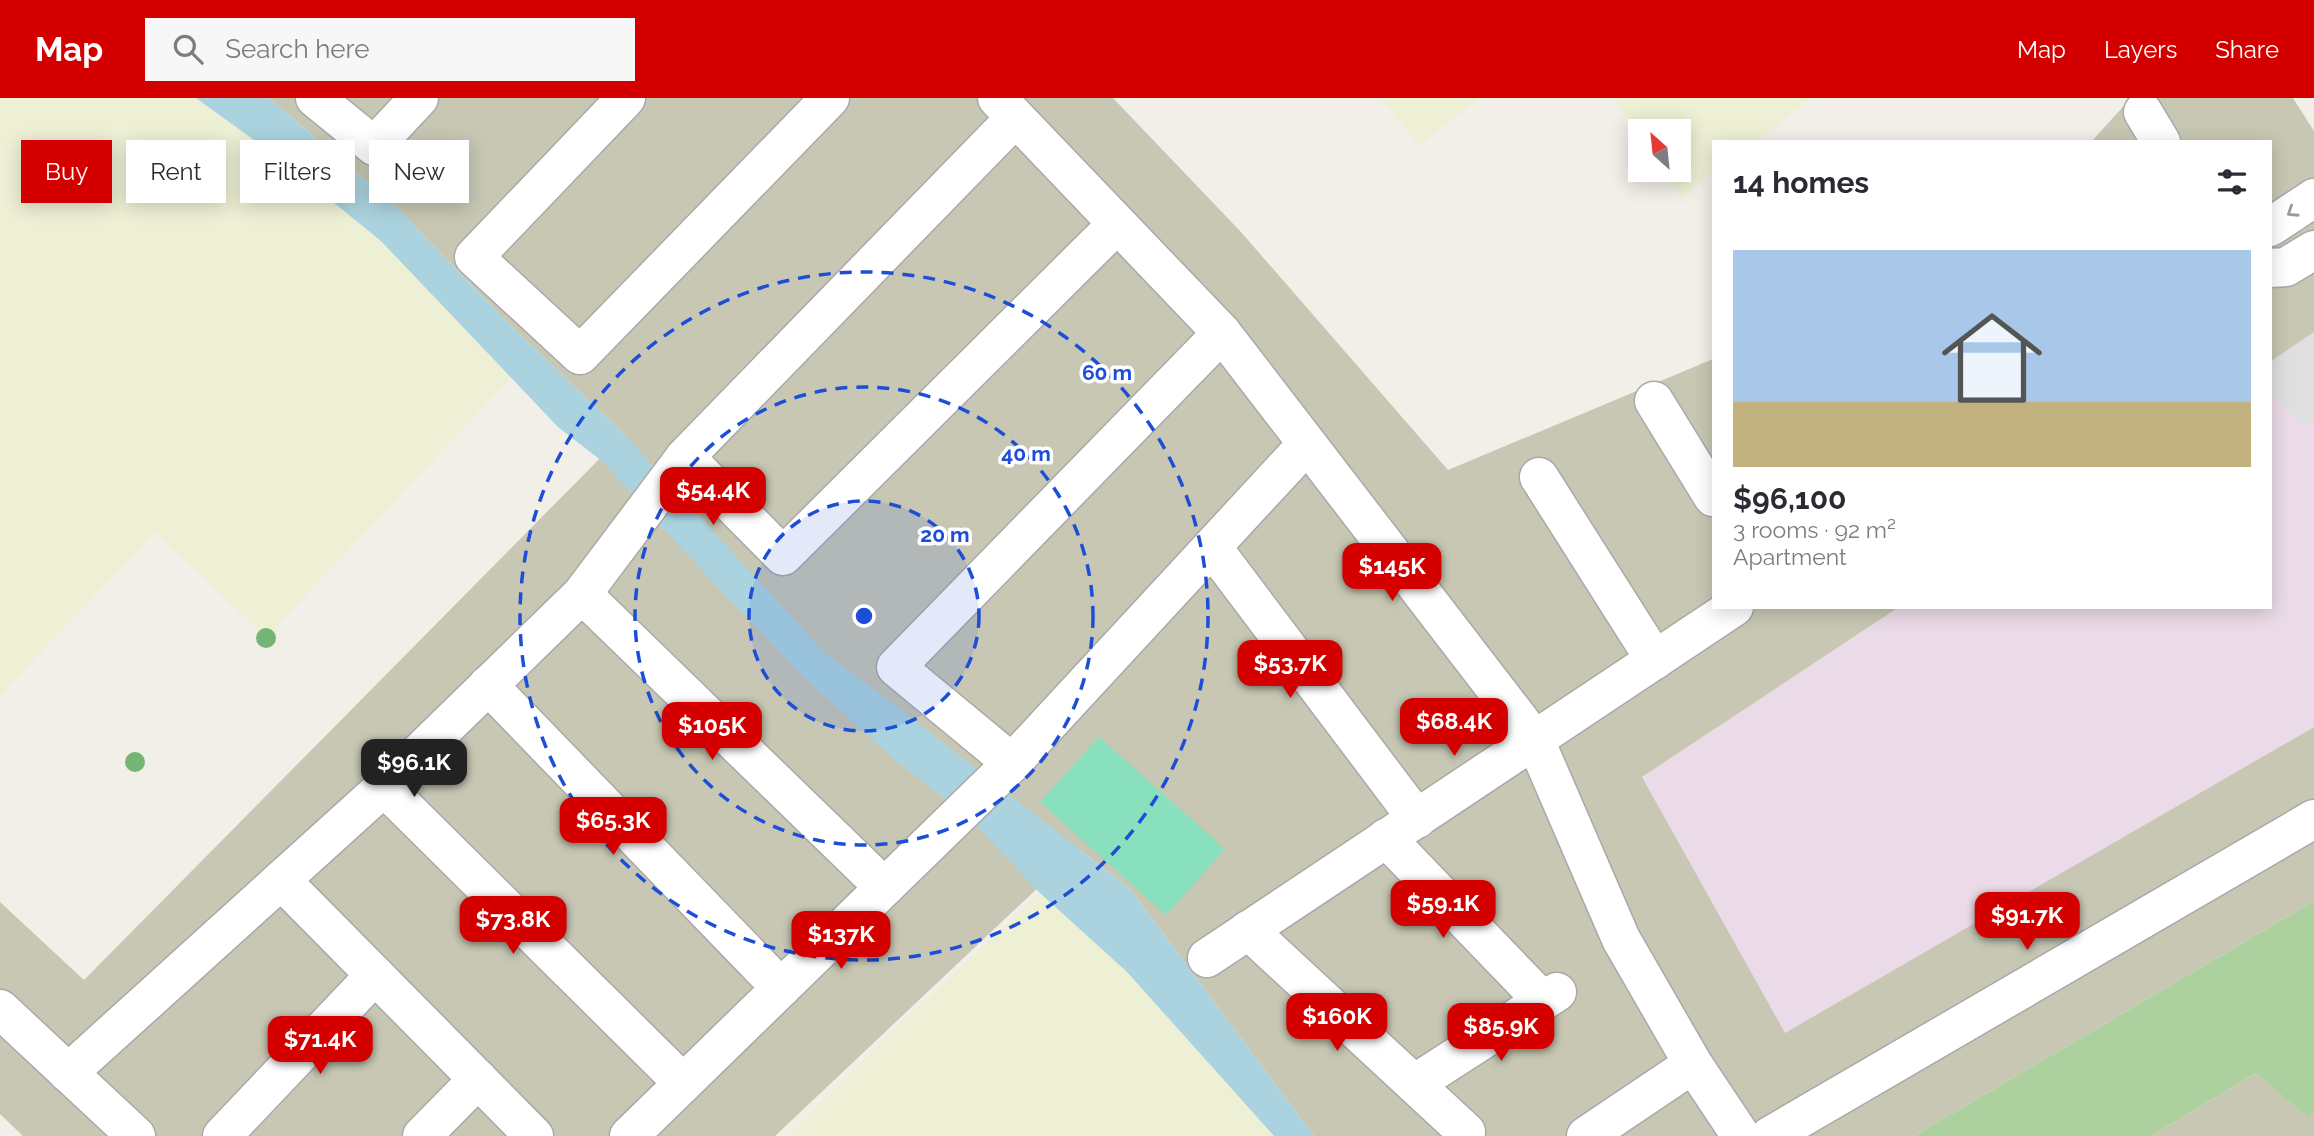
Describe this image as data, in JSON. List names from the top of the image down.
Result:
{
  "north": "top left",
  "page": {
    "header": "Map",
    "search": "Search here",
    "nav": ["Map", "Layers", "Share"],
    "chip": [
      "Buy",
      "Rent",
      "Filters",
      "New"
    ],
    "heading": "14 homes",
    "list": [
      {
        "name": "$96,100",
        "note": "3 rooms · 92 m² · Apartment"
      }
    ],
    "price": [
      "$54.4K",
      "$145K",
      "$53.7K",
      "$68.4K",
      "$105K",
      "$96.1K",
      "$65.3K",
      "$59.1K",
      "$91.7K",
      "$73.8K",
      "$137K",
      "$160K",
      "$85.9K",
      "$71.4K"
    ]
  },
  "rings": ["60 m", "40 m", "20 m"]
}
